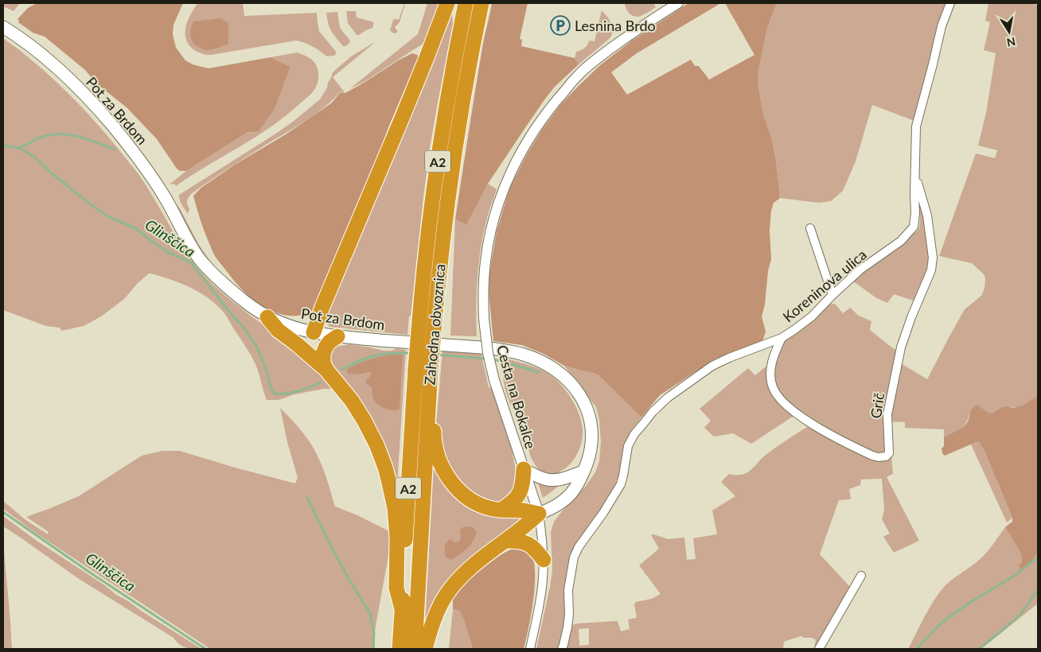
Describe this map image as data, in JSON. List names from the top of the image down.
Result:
{
  "streets": {
    "highway": ["A2", "Zahodna obvoznica"],
    "main road": ["Pot za Brdom"],
    "street": ["Koreninova ulica", "Cesta na Bokalce", "Grič"]
  },
  "crossings": [
    ["Koreninova ulica", "Grič"]
  ],
  "water": ["Glinščica"],
  "places": {
    "parking": ["Lesnina Brdo"]
  },
  "north": "bottom"
}
